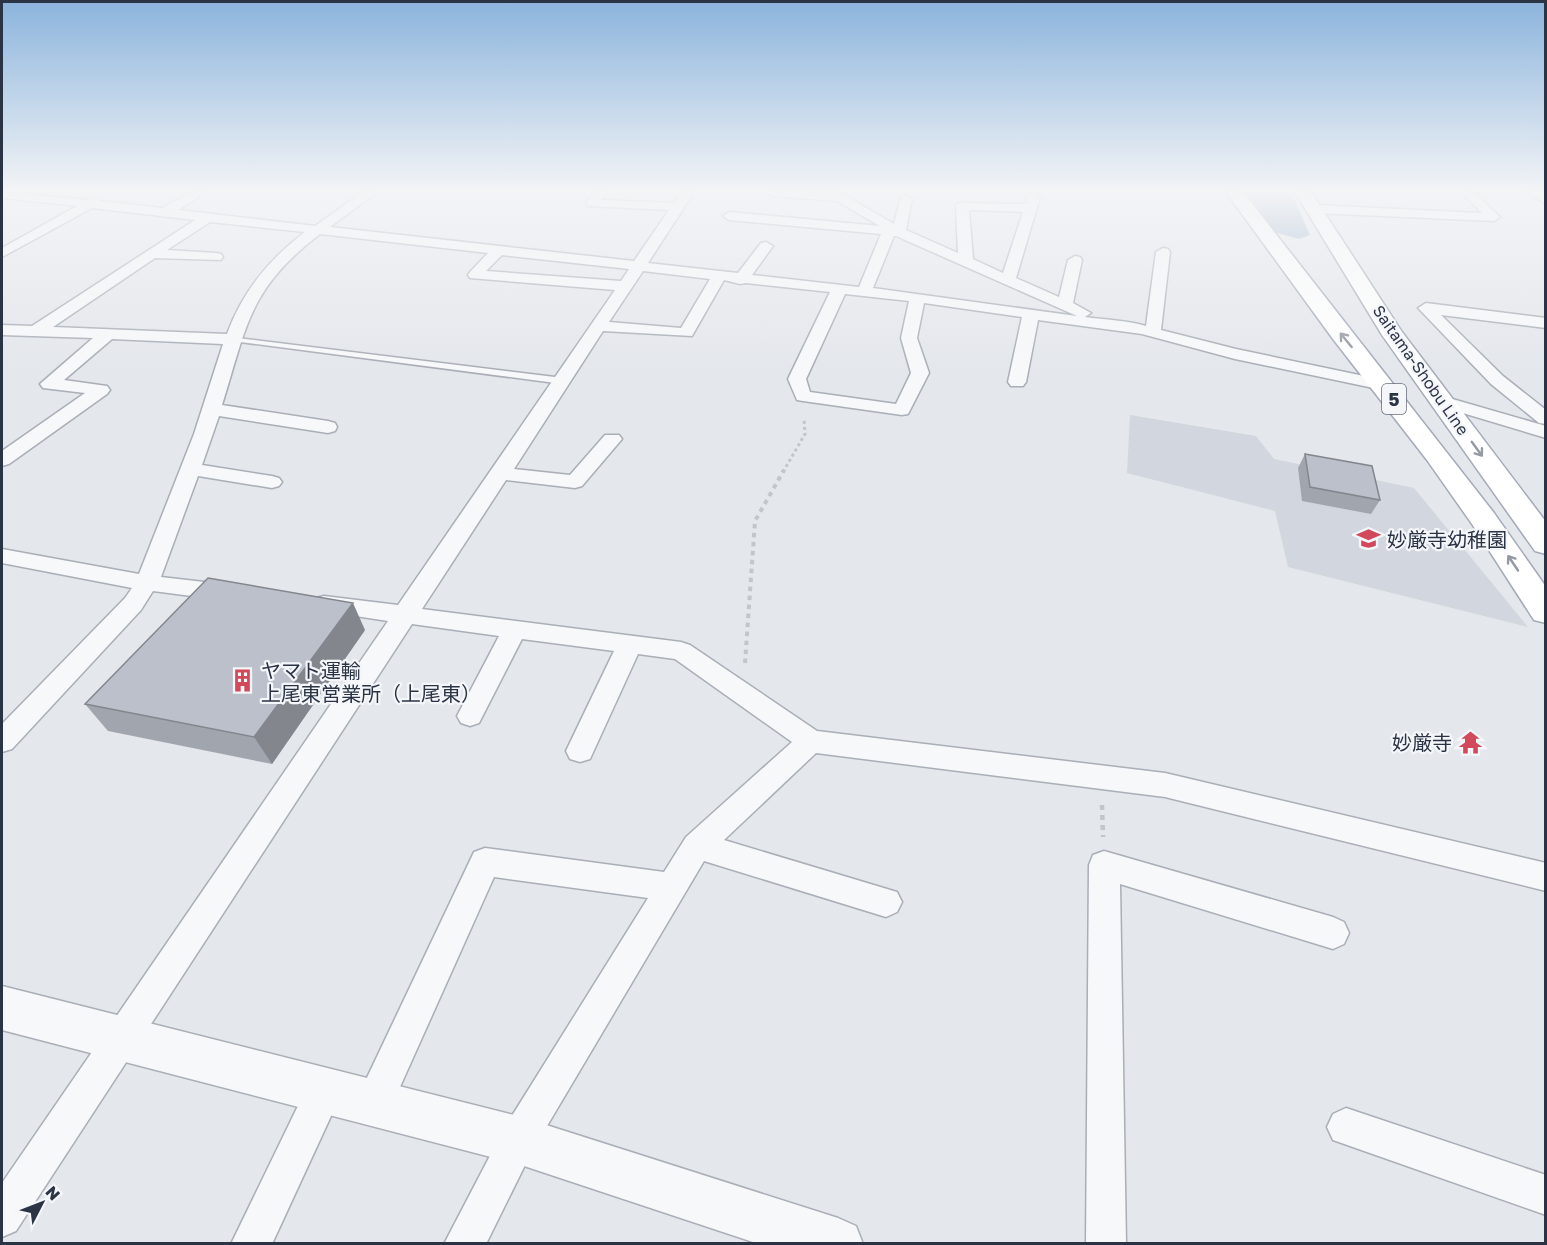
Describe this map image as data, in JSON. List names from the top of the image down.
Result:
{
  "streets": {
    "main road": ["Saitama-Shobu Line", "5"]
  },
  "places": {
    "school or university": ["妙厳寺幼稚園"],
    "building": ["ヤマト運輸 上尾東営業所（上尾東）"],
    "temple": ["妙厳寺"]
  },
  "north": "top right"
}
